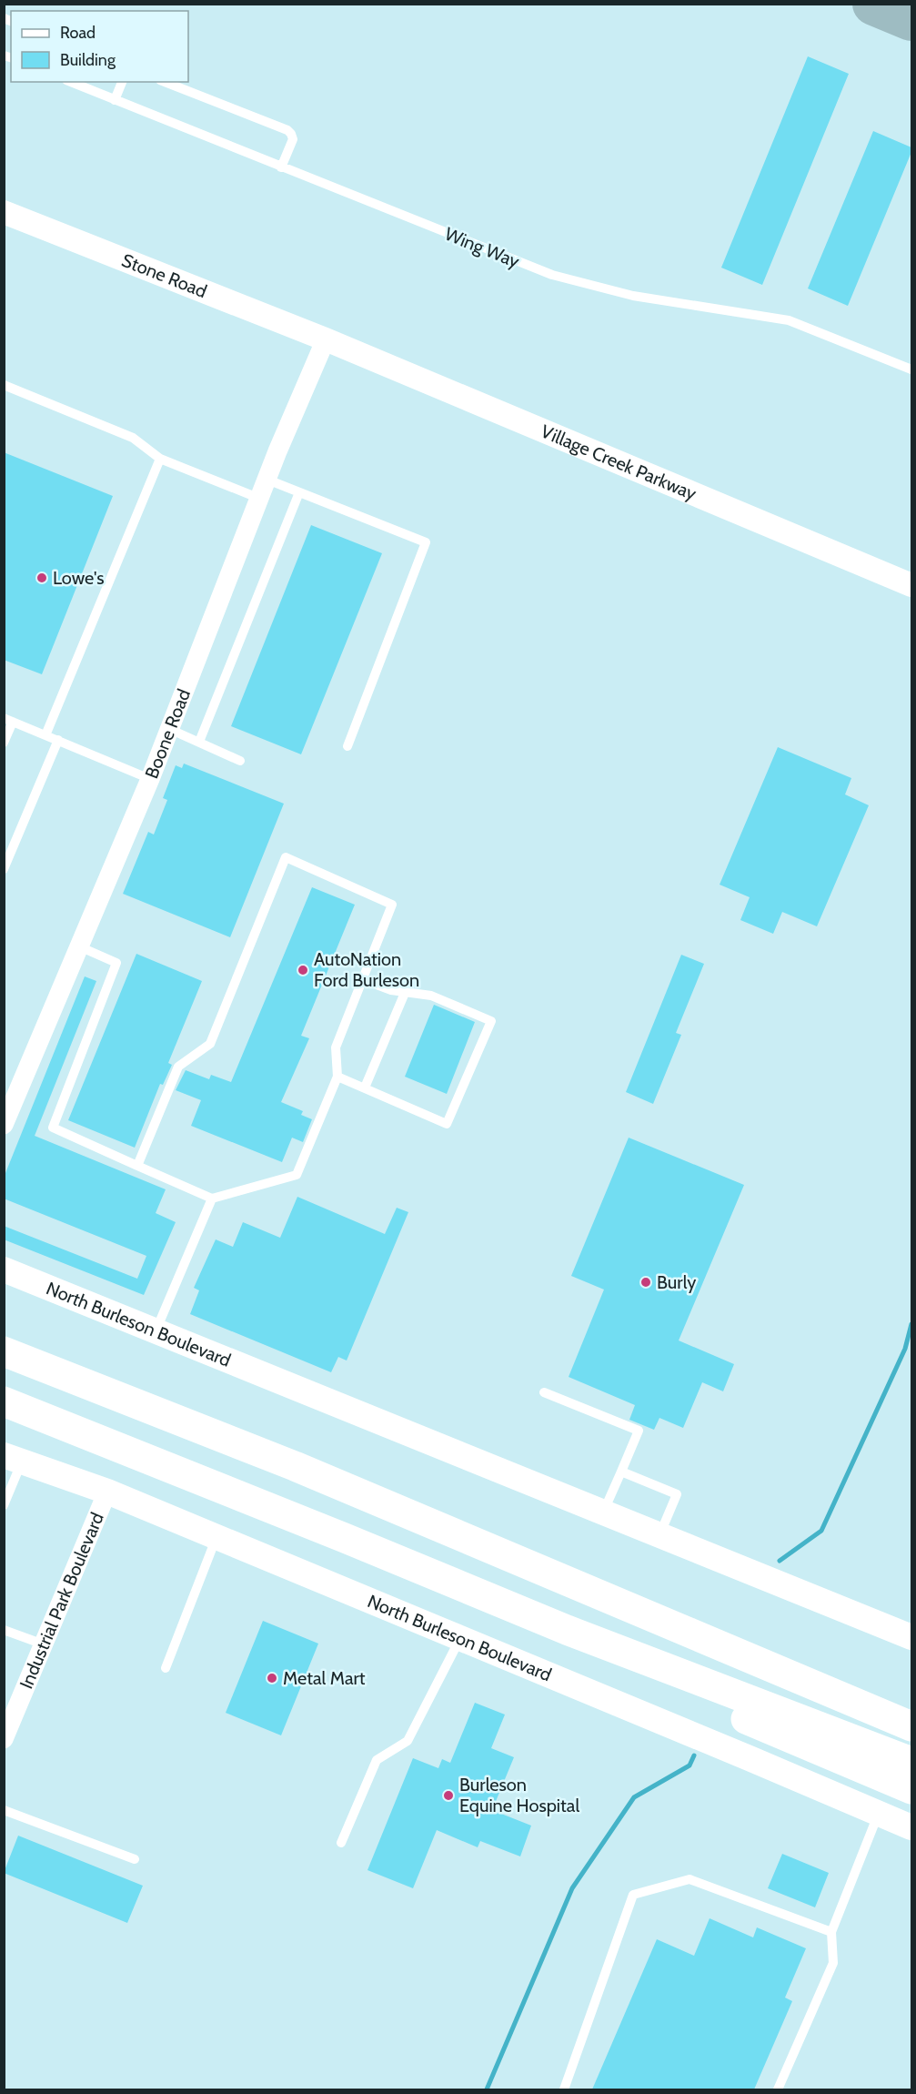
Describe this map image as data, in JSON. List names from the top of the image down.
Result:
{
  "streets": {
    "main road": ["North Burleson Boulevard"],
    "street": [
      "Stone Road",
      "Village Creek Parkway",
      "Boone Road",
      "Industrial Park Boulevard"
    ],
    "lane": ["Wing Way"]
  },
  "crossings": [
    ["Stone Road", "Village Creek Parkway"],
    ["Stone Road", "Boone Road"],
    ["Village Creek Parkway", "Boone Road"],
    ["North Burleson Boulevard", "Industrial Park Boulevard"]
  ],
  "places": [
    "Lowe's",
    "AutoNation Ford Burleson",
    "Burly",
    "Metal Mart",
    "Burleson Equine Hospital"
  ],
  "legend": ["Road", "Building"]
}
